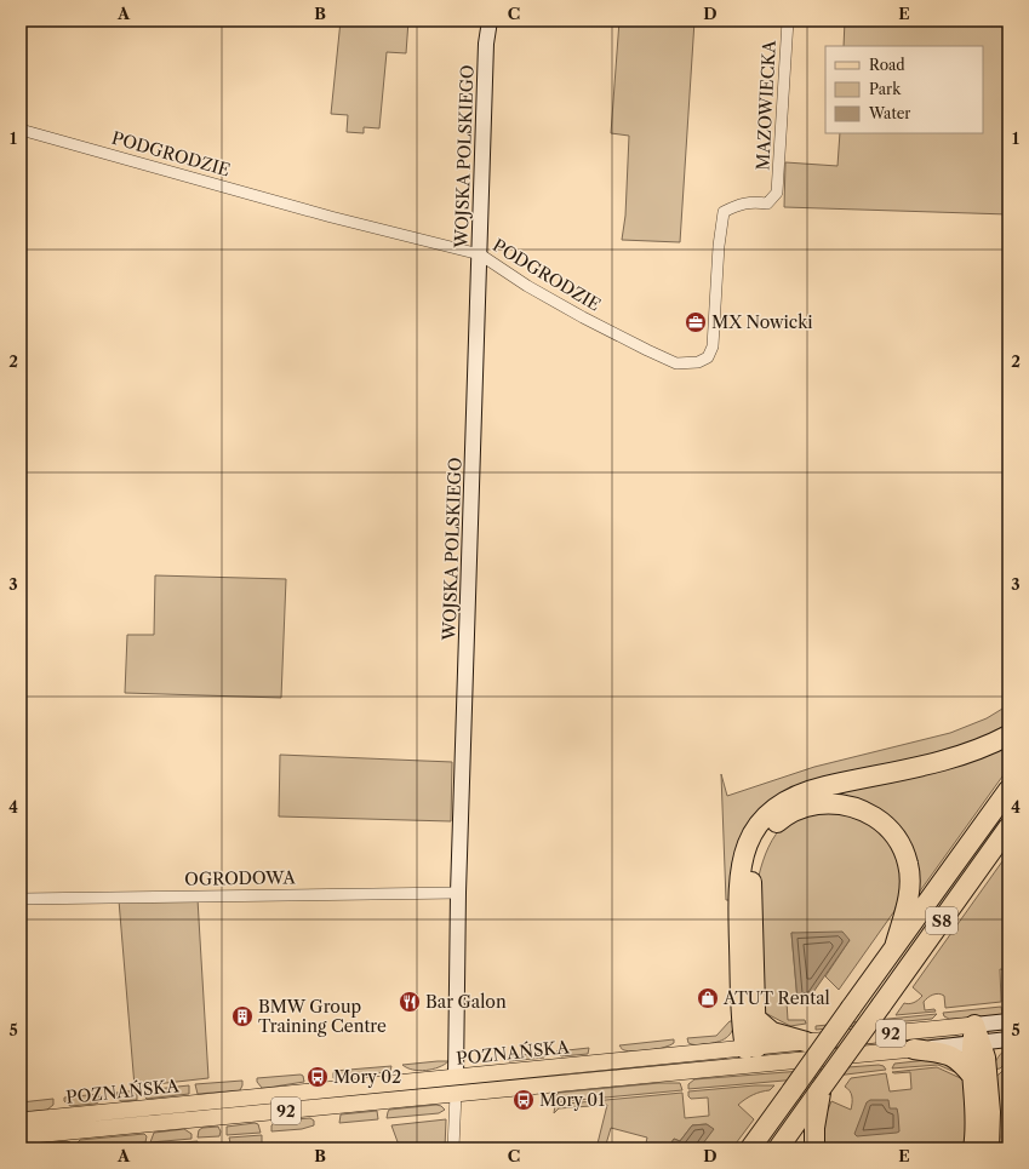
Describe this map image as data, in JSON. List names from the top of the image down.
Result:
{
  "streets": {
    "highway": ["S8"],
    "main road": ["92", "POZNAŃSKA"],
    "street": [
      "MAZOWIECKA",
      "PODGRODZIE",
      "WOJSKA POLSKIEGO",
      "OGRODOWA"
    ]
  },
  "crossings": [
    ["MAZOWIECKA", "PODGRODZIE"],
    ["PODGRODZIE", "WOJSKA POLSKIEGO"],
    ["WOJSKA POLSKIEGO", "OGRODOWA"],
    ["WOJSKA POLSKIEGO", "POZNAŃSKA"]
  ],
  "places": {
    "office": ["MX Nowicki"],
    "shop": ["ATUT Rental"],
    "restaurant": ["Bar Galon"],
    "building": ["BMW Group Training Centre"],
    "bus stop": ["Mory 02", "Mory 01"]
  },
  "legend": ["Road", "Park", "Water"],
  "grid": {
    "columns": [
      "A",
      "B",
      "C",
      "D",
      "E"
    ],
    "rows": [
      "1",
      "2",
      "3",
      "4",
      "5"
    ]
  }
}
